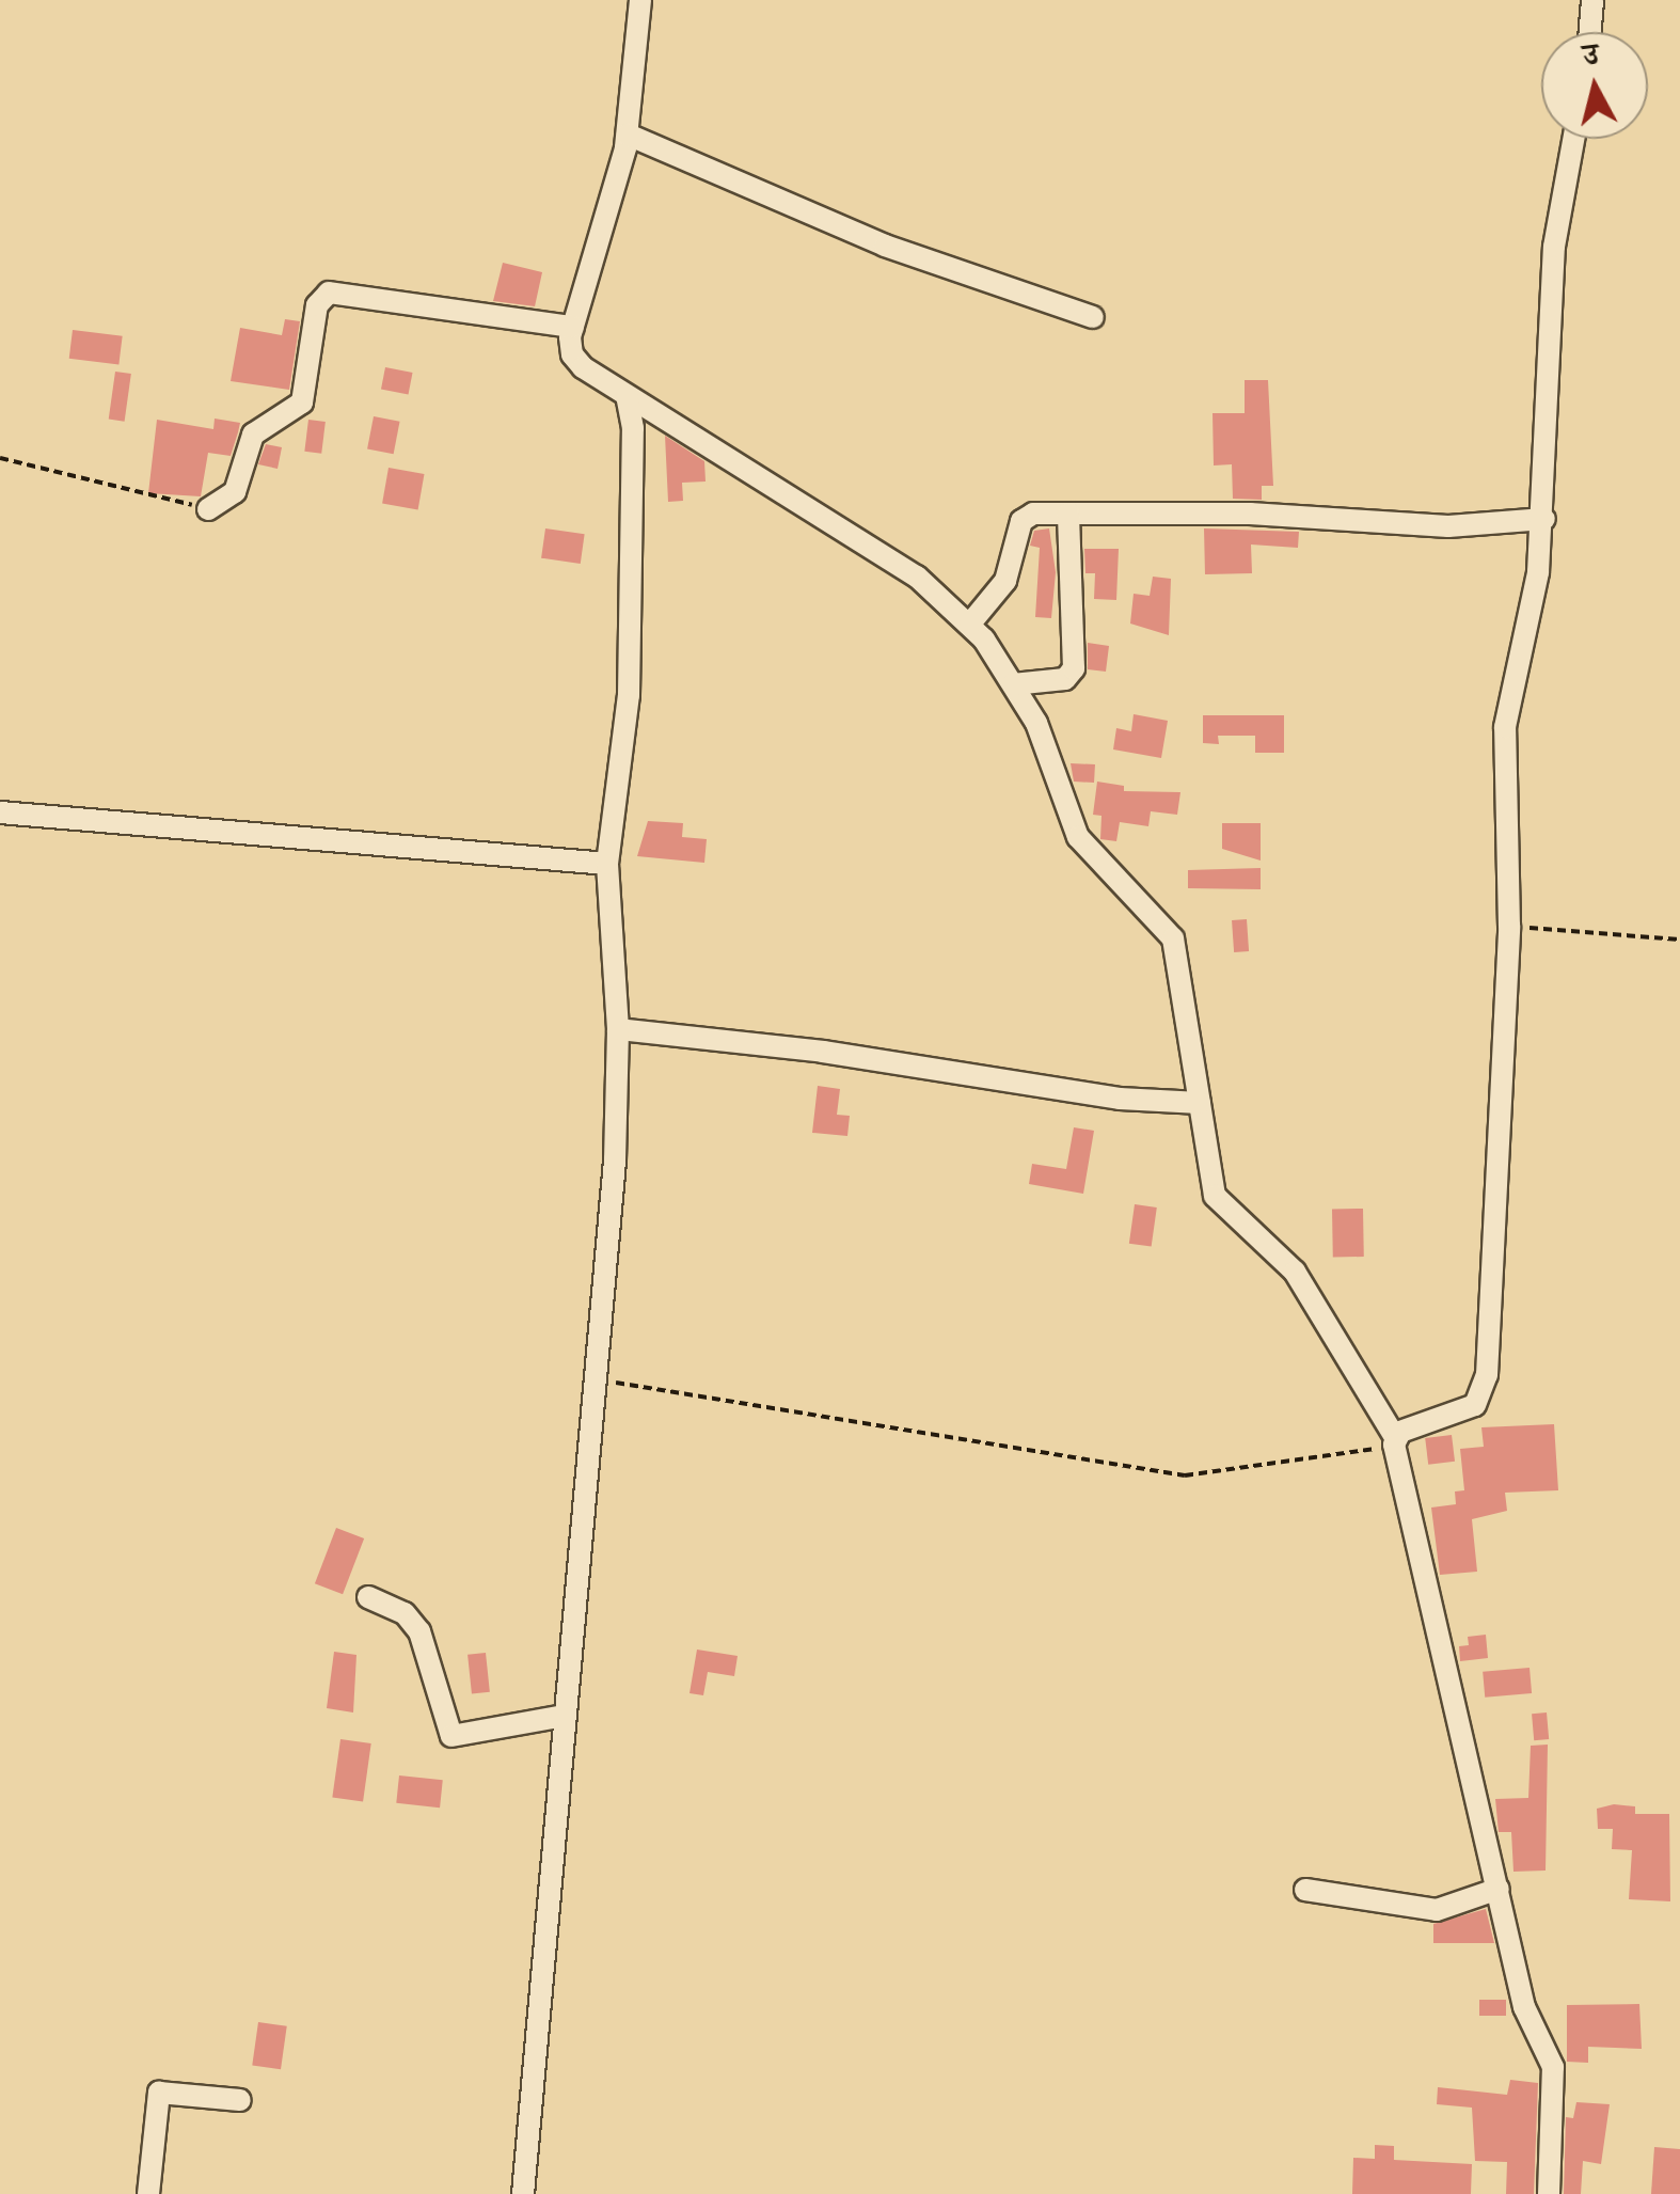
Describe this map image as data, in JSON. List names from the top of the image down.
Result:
{
  "north": "top"
}
